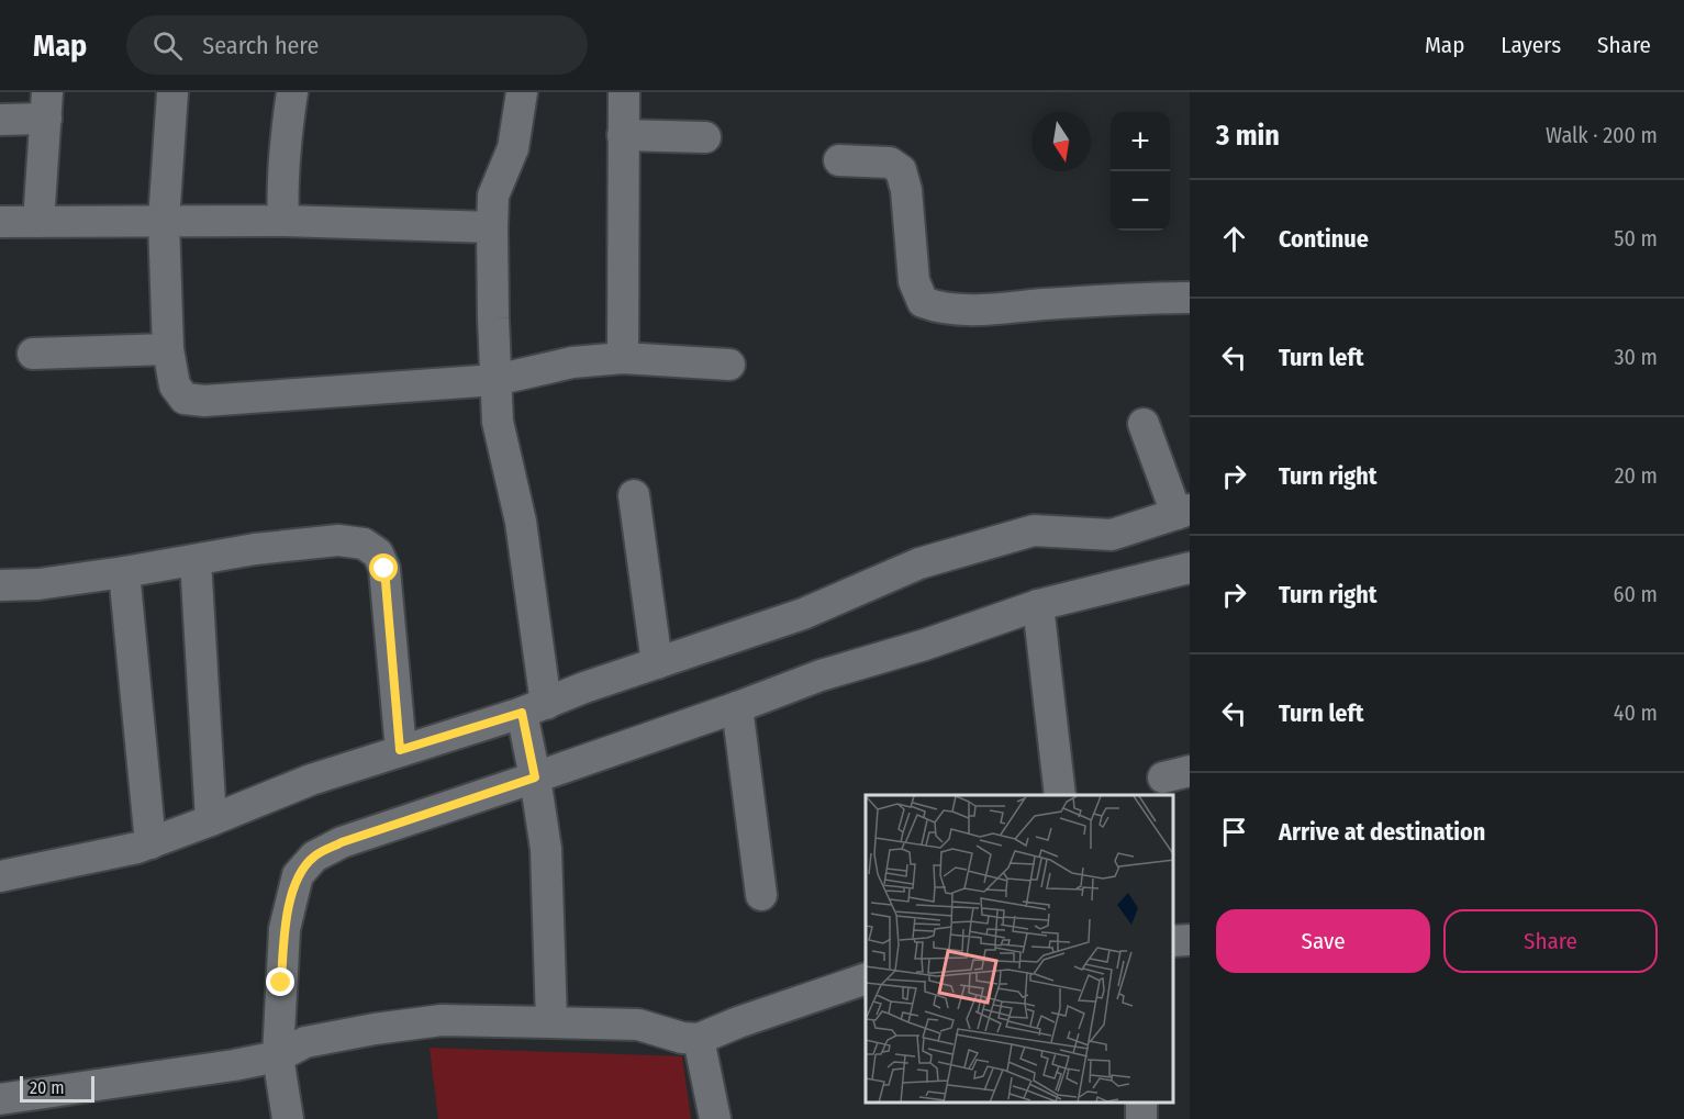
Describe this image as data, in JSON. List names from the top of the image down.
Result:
{
  "scale_bar": "20 m",
  "north": "bottom",
  "page": {
    "header": "Map",
    "search": "Search here",
    "nav": ["Map", "Layers", "Share"],
    "heading": ["3 min", "Walk · 200 m"],
    "map_buttons": ["+", "−"],
    "list": [
      ["Continue", "50 m"],
      ["Turn left", "30 m"],
      ["Turn right", "20 m"],
      ["Turn right", "60 m"],
      ["Turn left", "40 m"],
      "Arrive at destination"
    ],
    "buttons": ["Save", "Share"],
    "scale": "20 m"
  }
}
